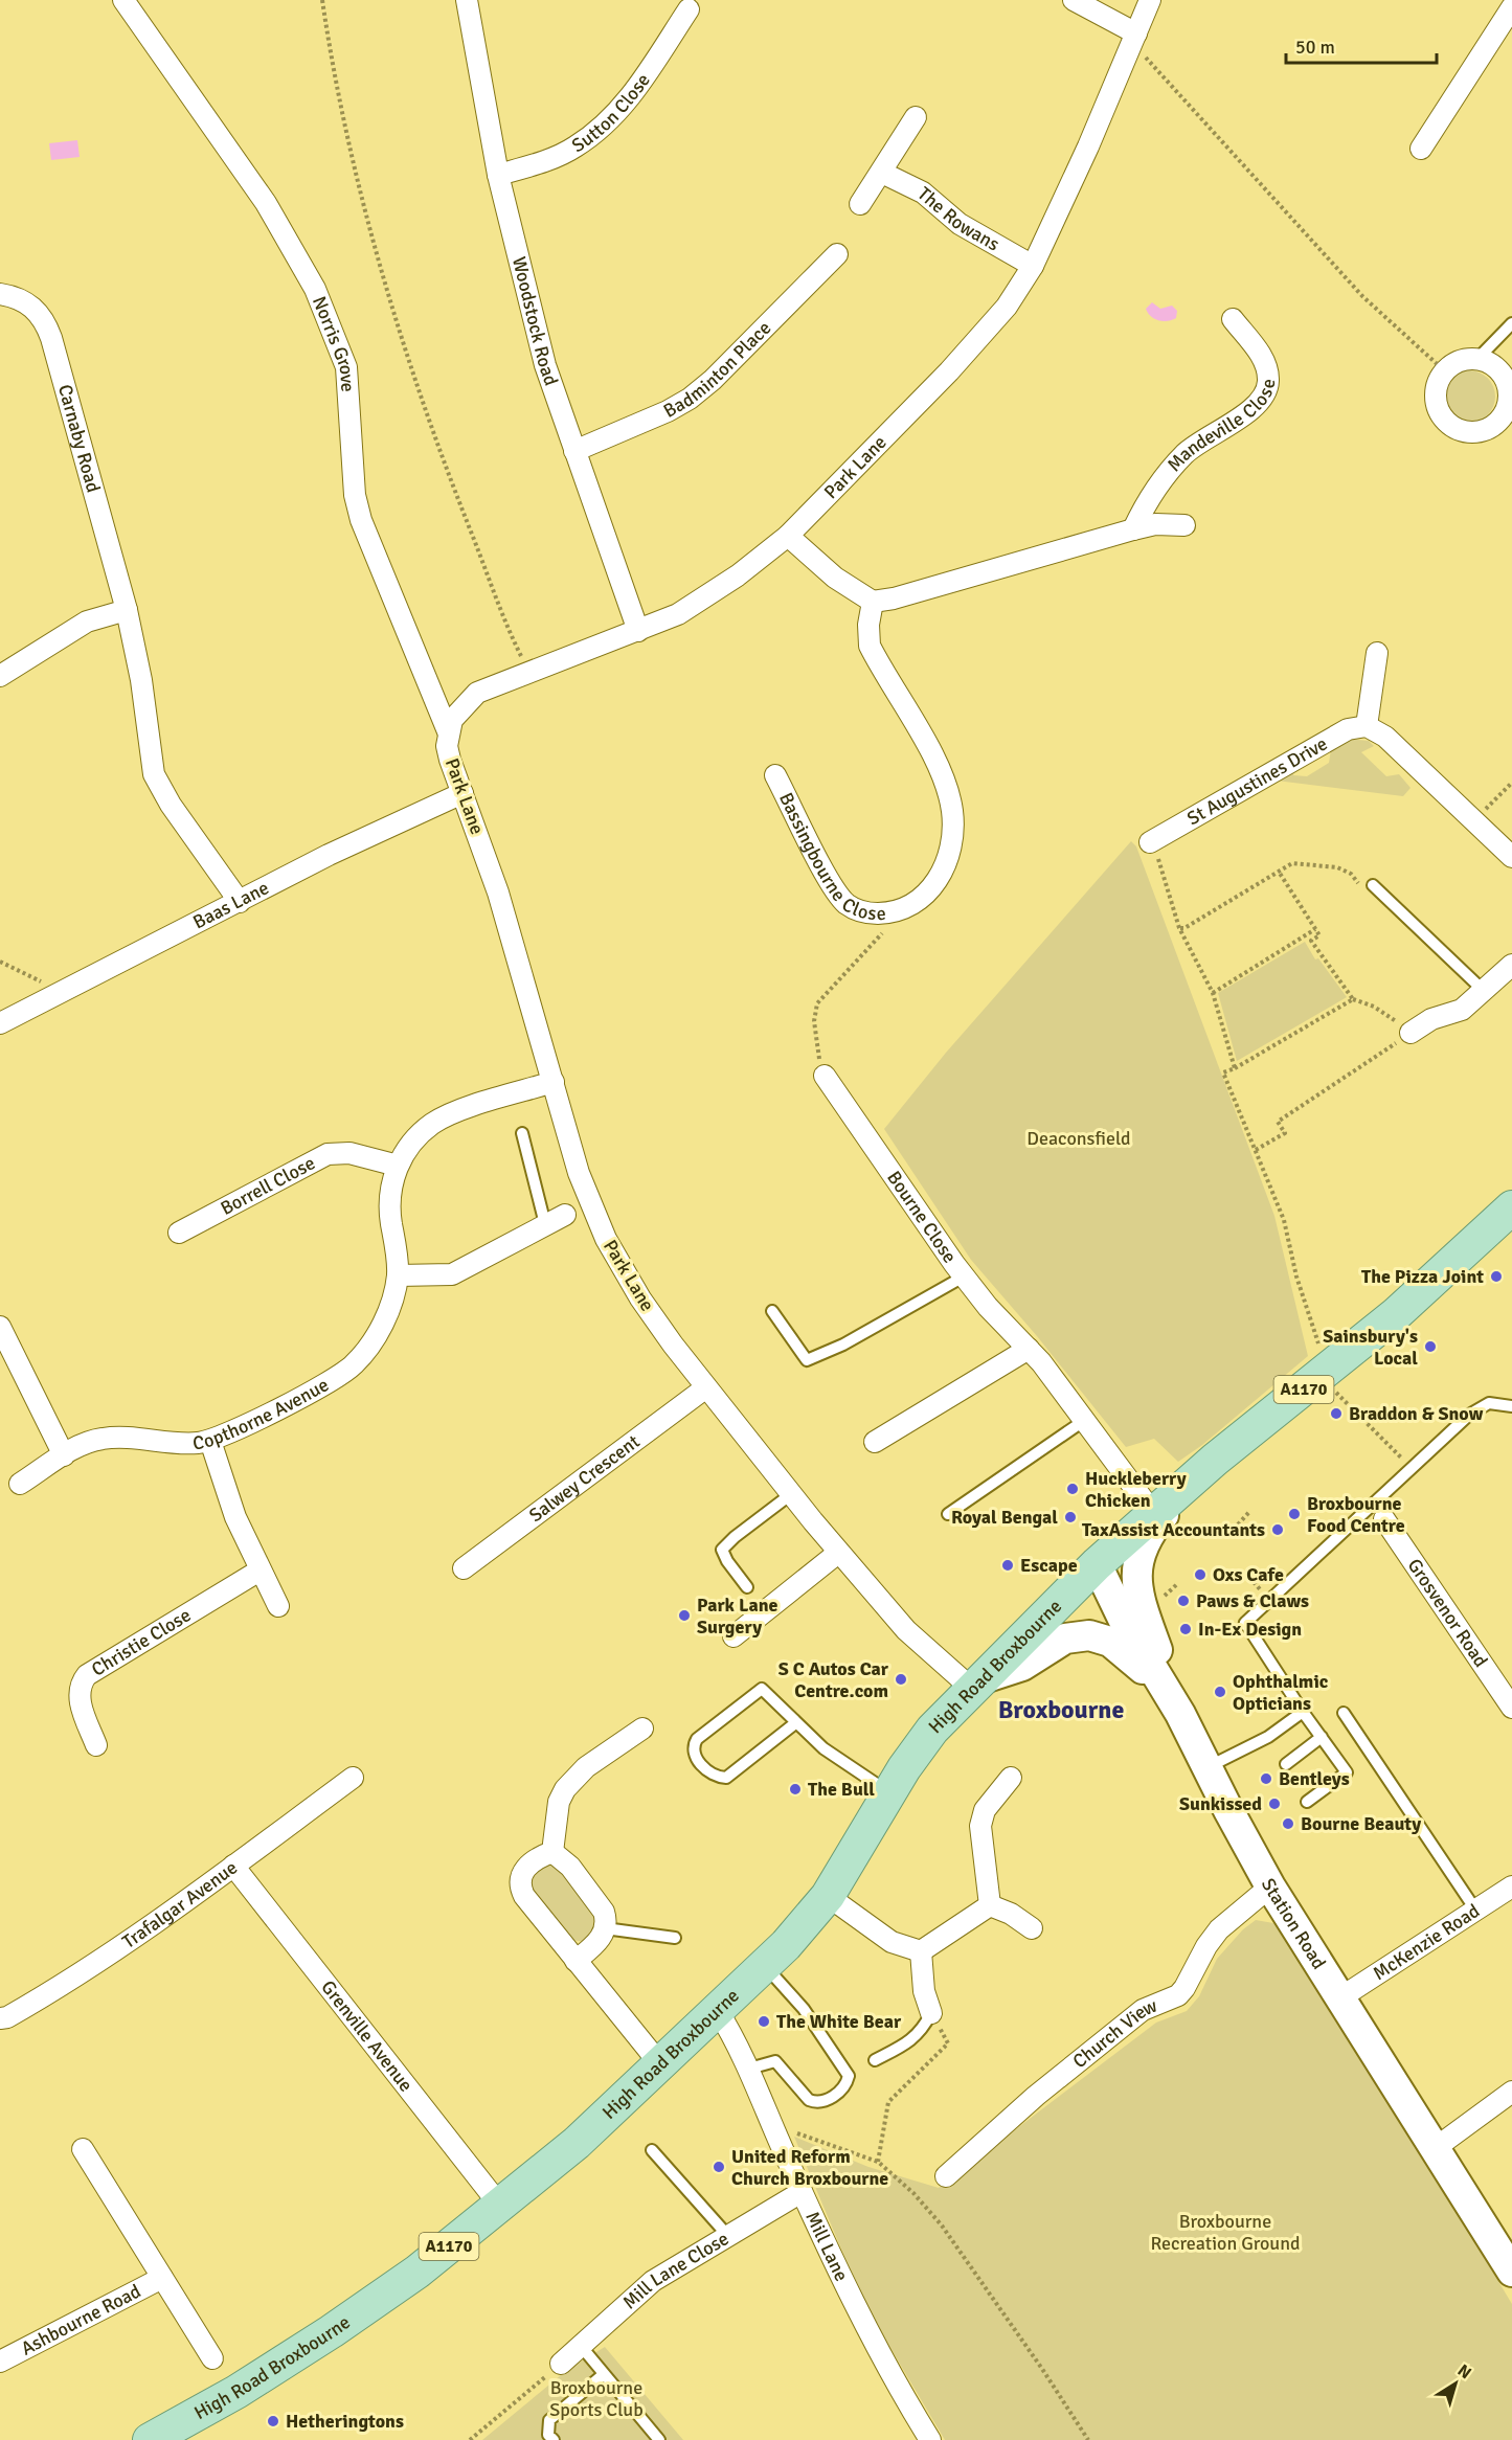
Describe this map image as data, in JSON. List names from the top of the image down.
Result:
{
  "streets": {
    "main road": ["A1170", "High Road Broxbourne", "Station Road"],
    "street": [
      "Sutton Close",
      "The Rowans",
      "Woodstock Road",
      "Norris Grove",
      "Badminton Place",
      "Mandeville Close",
      "Carnaby Road",
      "Park Lane",
      "St Augustines Drive",
      "Bassingbourne Close",
      "Baas Lane",
      "Borrell Close",
      "Bourne Close",
      "Copthorne Avenue",
      "Salwey Crescent",
      "Grosvenor Road",
      "Christie Close",
      "Trafalgar Avenue",
      "McKenzie Road",
      "Grenville Avenue",
      "Church View",
      "Mill Lane",
      "Mill Lane Close",
      "Ashbourne Road"
    ]
  },
  "crossings": [
    ["Sutton Close", "Woodstock Road"],
    ["The Rowans", "Park Lane"],
    ["Woodstock Road", "Badminton Place"],
    ["Woodstock Road", "Park Lane"],
    ["Norris Grove", "Park Lane"],
    ["Carnaby Road", "Baas Lane"],
    ["Park Lane", "Baas Lane"],
    ["Park Lane", "Copthorne Avenue"],
    ["Park Lane", "Salwey Crescent"],
    ["Park Lane", "High Road Broxbourne"],
    ["Borrell Close", "Copthorne Avenue"],
    ["Bourne Close", "A1170"],
    ["A1170", "High Road Broxbourne"],
    ["A1170", "Station Road"],
    ["High Road Broxbourne", "Station Road"],
    ["High Road Broxbourne", "Grenville Avenue"],
    ["High Road Broxbourne", "Mill Lane"],
    ["Trafalgar Avenue", "Grenville Avenue"],
    ["Station Road", "McKenzie Road"],
    ["Station Road", "Church View"],
    ["Mill Lane", "Mill Lane Close"]
  ],
  "districts": ["Broxbourne"],
  "parks": ["Deaconsfield", "Broxbourne Recreation Ground", "Broxbourne Sports Club"],
  "places": [
    "The Pizza Joint",
    "Sainsbury's Local",
    "Braddon & Snow",
    "Huckleberry Chicken",
    "Broxbourne Food Centre",
    "Royal Bengal",
    "TaxAssist Accountants",
    "Escape",
    "Oxs Cafe",
    "Paws & Claws",
    "Park Lane Surgery",
    "In-Ex Design",
    "S C Autos Car Centre.com",
    "Ophthalmic Opticians",
    "Bentleys",
    "The Bull",
    "Sunkissed",
    "Bourne Beauty",
    "The White Bear",
    "United Reform Church Broxbourne",
    "Hetheringtons"
  ],
  "scale_bar": "50 m",
  "north": "top right"
}
